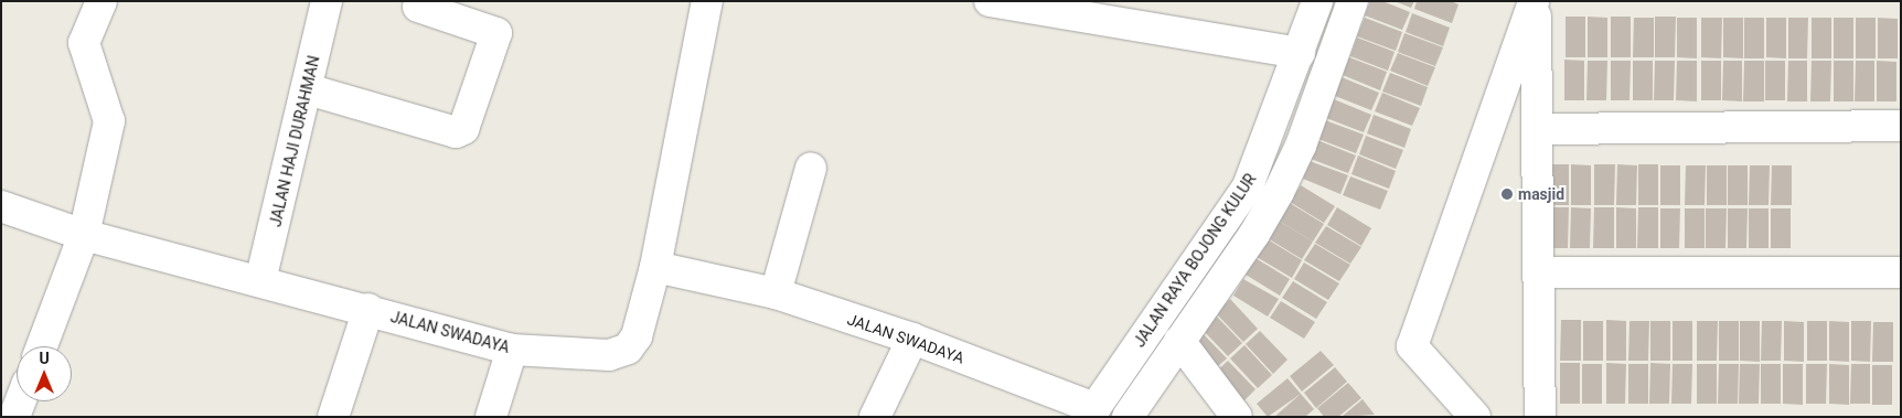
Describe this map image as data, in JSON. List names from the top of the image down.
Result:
{
  "streets": {
    "street": ["JALAN HAJI DURAHMAN", "JALAN RAYA BOJONG KULUR", "JALAN SWADAYA"]
  },
  "crossings": [
    ["JALAN HAJI DURAHMAN", "JALAN SWADAYA"],
    ["JALAN RAYA BOJONG KULUR", "JALAN SWADAYA"]
  ],
  "places": ["masjid"],
  "north": "top"
}
